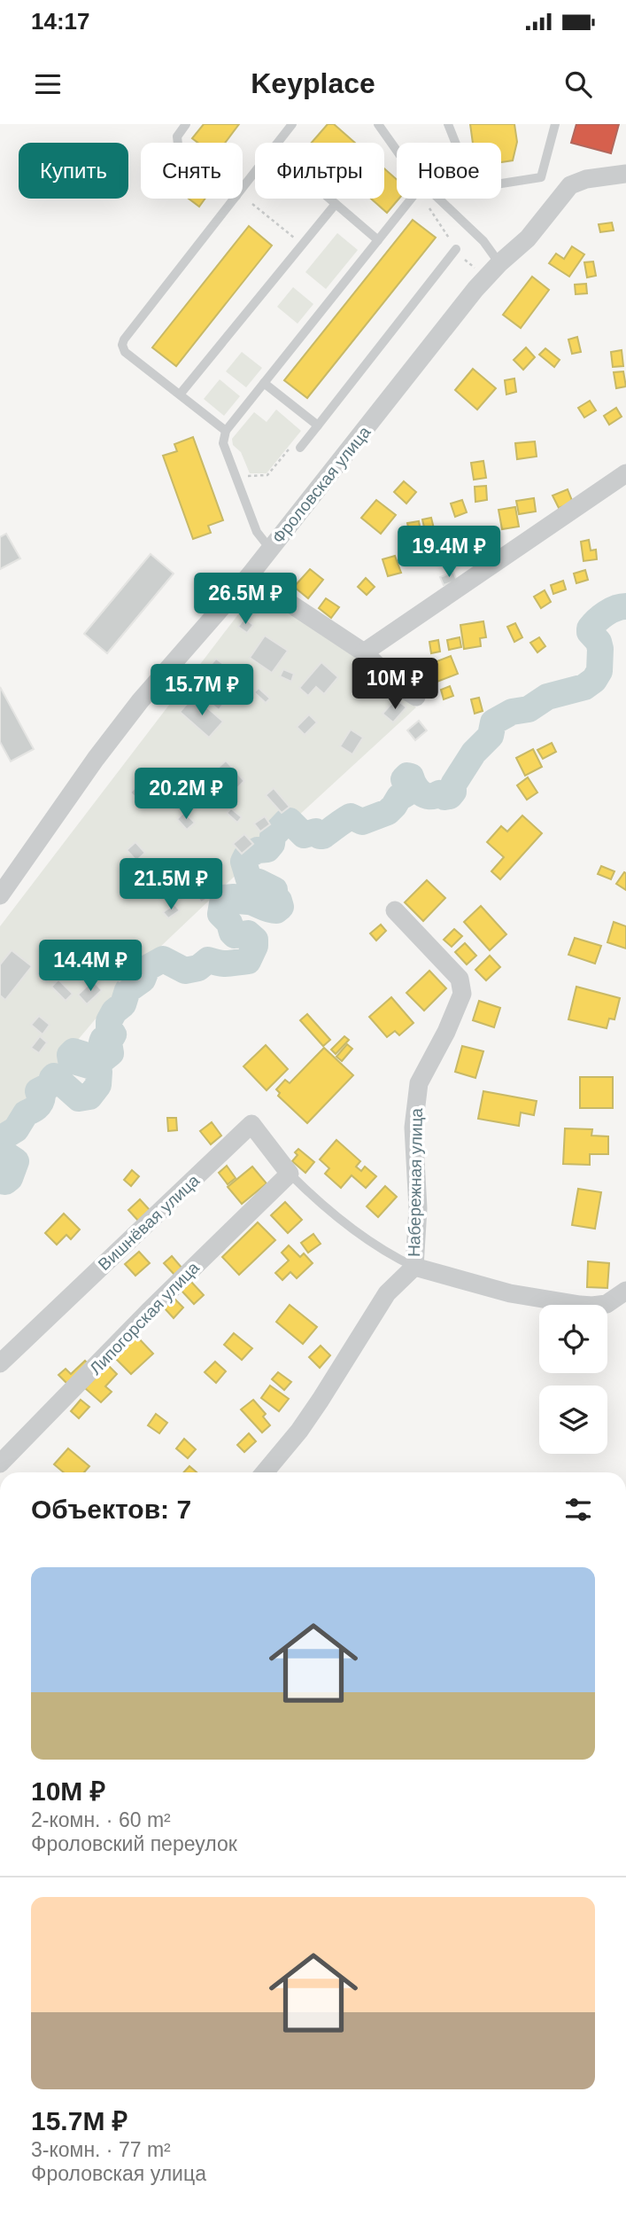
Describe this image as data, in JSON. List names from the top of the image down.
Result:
{
  "streets": {
    "street": [
      "Фроловская улица",
      "Набережная улица",
      "Вишнёвая улица",
      "Липогорская улица"
    ]
  },
  "crossings": [
    ["Вишнёвая улица", "Липогорская улица"]
  ],
  "page": {
    "status": "14:17",
    "header": "Keyplace",
    "chip": [
      "Купить",
      "Снять",
      "Фильтры",
      "Новое"
    ],
    "price": [
      "19.4M ₽",
      "26.5M ₽",
      "10M ₽",
      "15.7M ₽",
      "20.2M ₽",
      "21.5M ₽",
      "14.4M ₽"
    ],
    "heading": "Объектов: 7",
    "list": [
      {
        "name": "10M ₽",
        "note": "2-комн. · 60 m² · Фроловский переулок"
      },
      {
        "name": "15.7M ₽",
        "note": "3-комн. · 77 m² · Фроловская улица"
      }
    ]
  }
}
